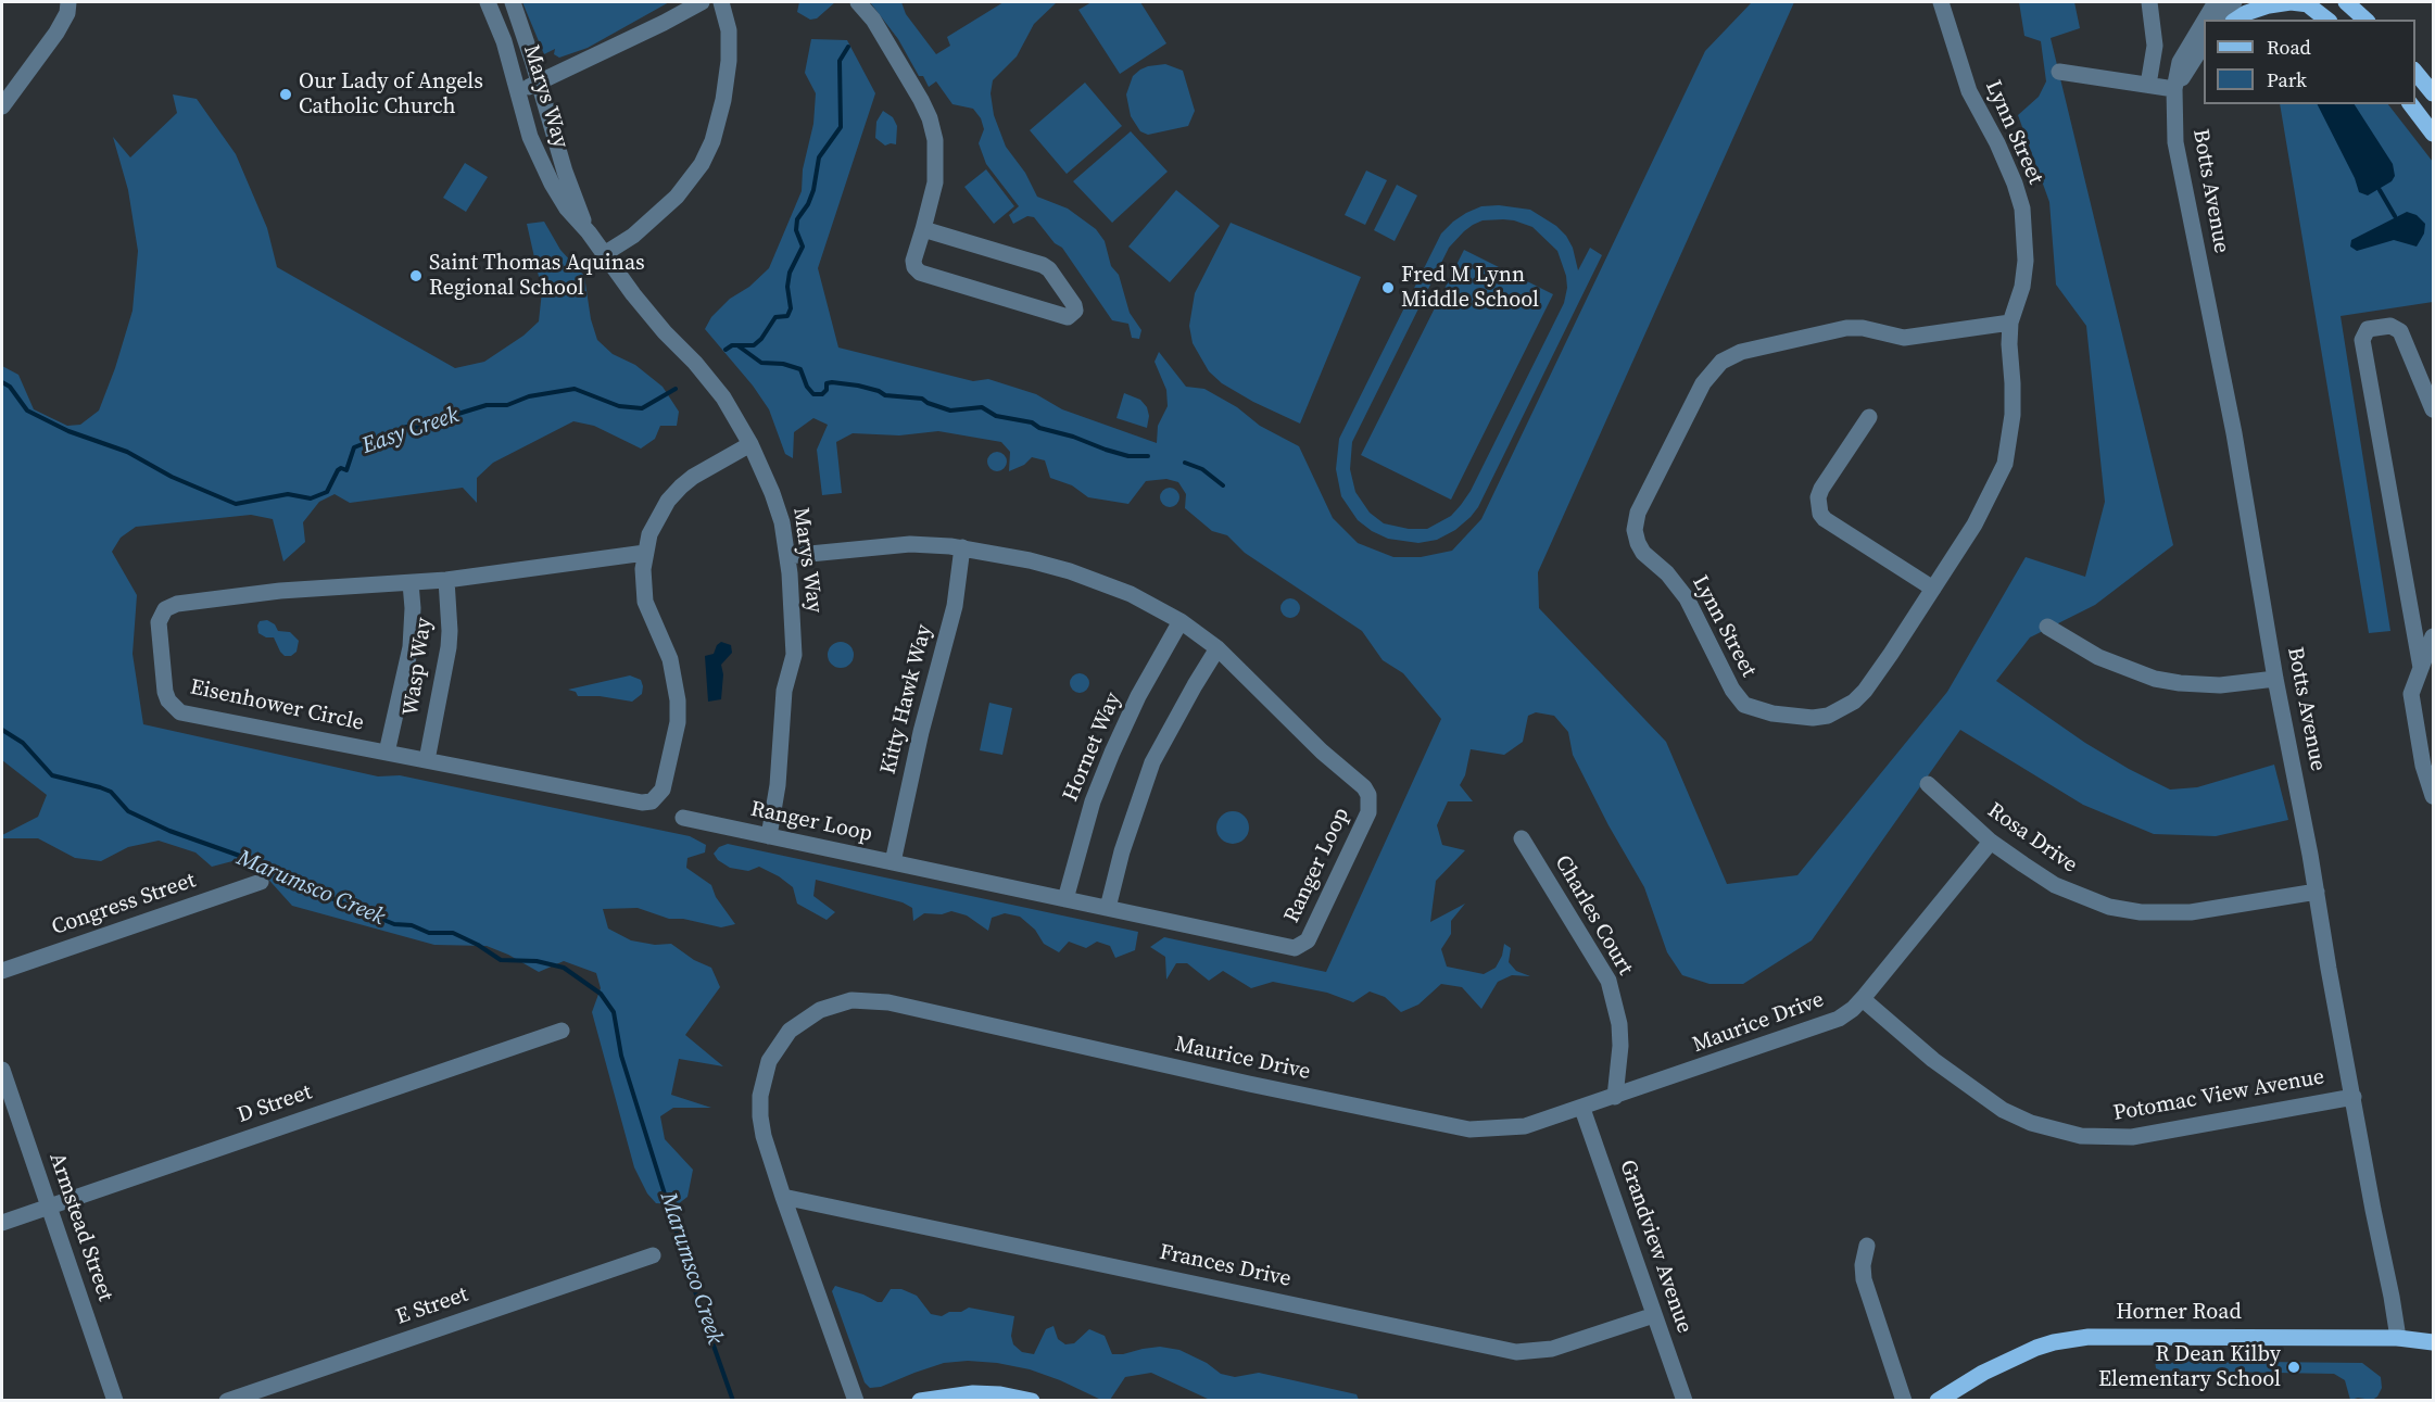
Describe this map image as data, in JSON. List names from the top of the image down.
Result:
{
  "streets": {
    "main road": ["Horner Road"],
    "street": [
      "Marys Way",
      "Lynn Street",
      "Botts Avenue",
      "Wasp Way",
      "Kitty Hawk Way",
      "Eisenhower Circle",
      "Hornet Way",
      "Ranger Loop",
      "Rosa Drive",
      "Congress Street",
      "Charles Court",
      "Maurice Drive",
      "Potomac View Avenue",
      "D Street",
      "Armstead Street",
      "Grandview Avenue",
      "Frances Drive",
      "E Street"
    ]
  },
  "crossings": [
    ["Marys Way", "Eisenhower Circle"],
    ["Marys Way", "Ranger Loop"],
    ["Botts Avenue", "Rosa Drive"],
    ["Botts Avenue", "Potomac View Avenue"],
    ["Botts Avenue", "Horner Road"],
    ["Wasp Way", "Eisenhower Circle"],
    ["Kitty Hawk Way", "Ranger Loop"],
    ["Hornet Way", "Ranger Loop"],
    ["Rosa Drive", "Maurice Drive"],
    ["Charles Court", "Maurice Drive"],
    ["Maurice Drive", "Potomac View Avenue"],
    ["Maurice Drive", "Grandview Avenue"],
    ["Maurice Drive", "Frances Drive"],
    ["D Street", "Armstead Street"],
    ["Grandview Avenue", "Frances Drive"]
  ],
  "water": ["Easy Creek", "Marumsco Creek"],
  "places": [
    "Our Lady of Angels Catholic Church",
    "Saint Thomas Aquinas Regional School",
    "Fred M Lynn Middle School",
    "R Dean Kilby Elementary School"
  ],
  "legend": ["Road", "Park"]
}
